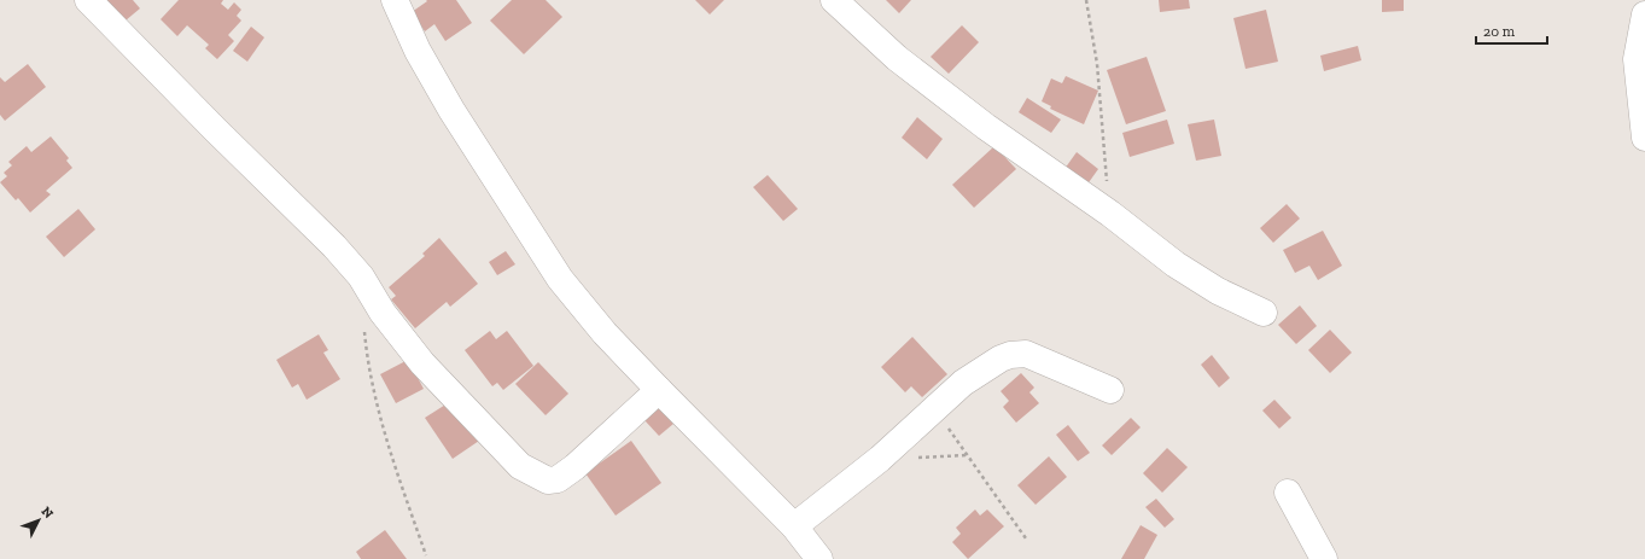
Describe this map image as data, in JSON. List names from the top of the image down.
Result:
{
  "scale_bar": "20 m",
  "north": "top right"
}
